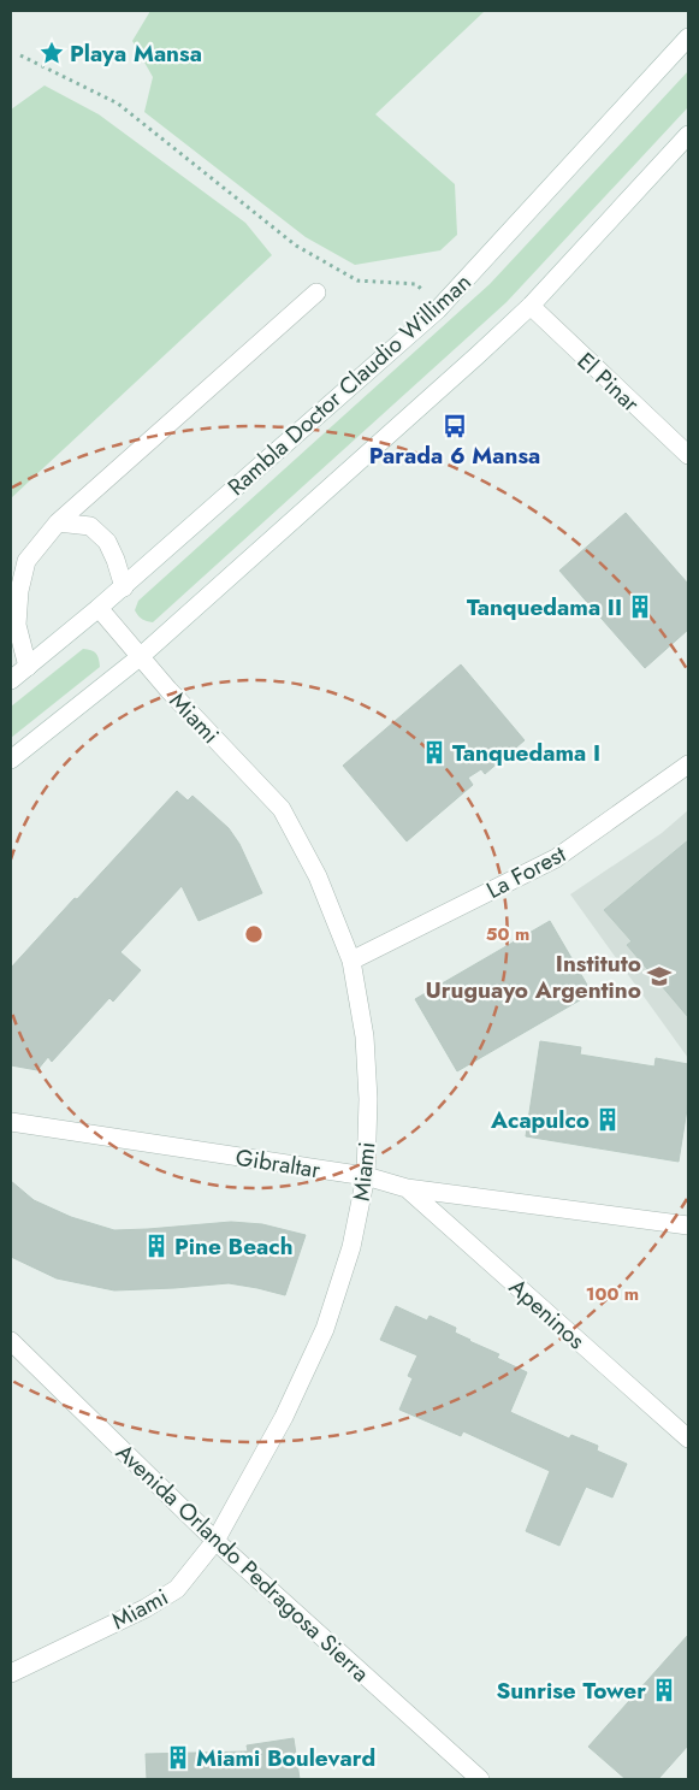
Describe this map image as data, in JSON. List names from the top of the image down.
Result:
{
  "streets": {
    "street": [
      "El Pinar",
      "Rambla Doctor Claudio Williman",
      "Miami",
      "La Forest",
      "Gibraltar",
      "Apeninos",
      "Avenida Orlando Pedragosa Sierra"
    ]
  },
  "crossings": [
    ["Rambla Doctor Claudio Williman", "Miami"],
    ["Miami", "La Forest"],
    ["Miami", "Gibraltar"],
    ["Miami", "Avenida Orlando Pedragosa Sierra"],
    ["Gibraltar", "Apeninos"]
  ],
  "places": {
    "place": ["Playa Mansa"],
    "bus stop": ["Parada 6 Mansa"],
    "building": [
      "Tanquedama II",
      "Tanquedama I",
      "Acapulco",
      "Pine Beach",
      "Sunrise Tower",
      "Miami Boulevard"
    ],
    "school or university": ["Instituto Uruguayo Argentino"]
  },
  "rings": ["50 m", "100 m"]
}
